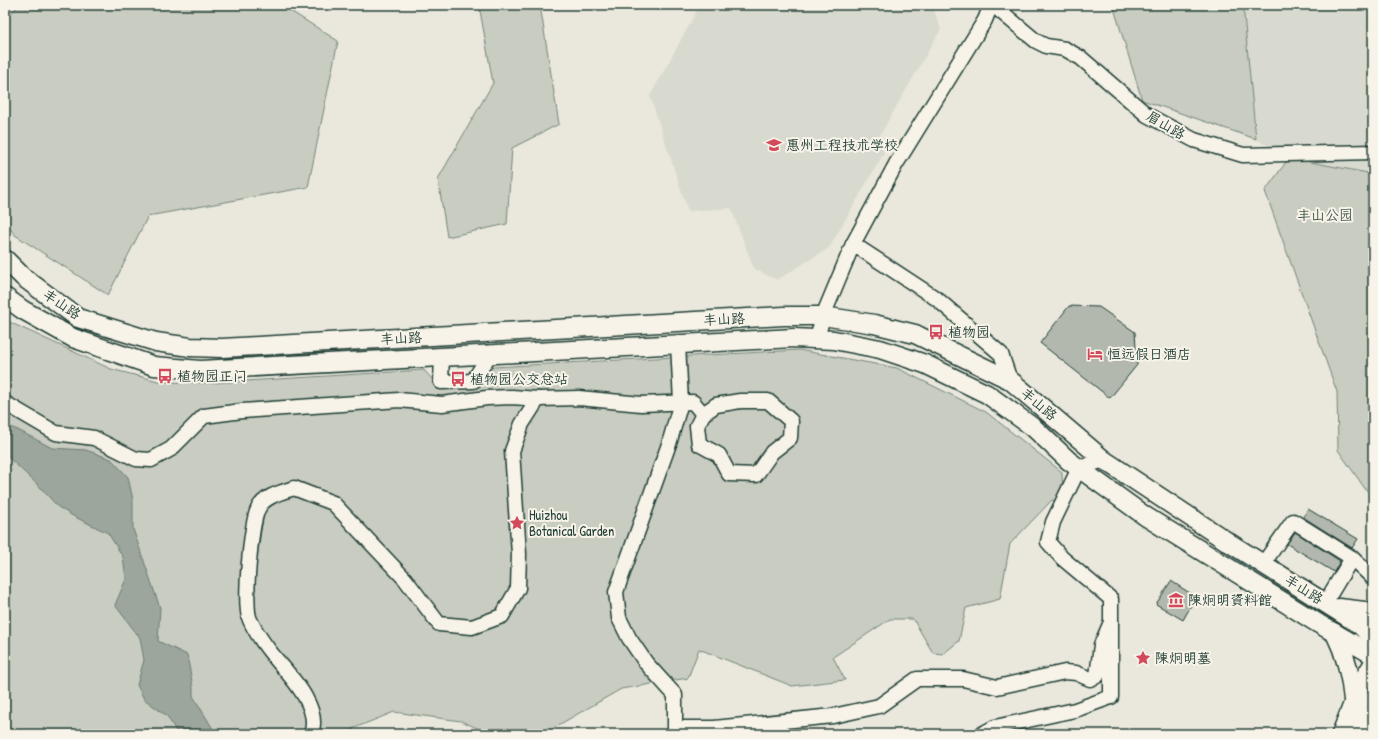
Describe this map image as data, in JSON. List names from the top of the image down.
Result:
{
  "streets": {
    "main road": ["丰山路"],
    "street": ["眉山路"]
  },
  "parks": ["丰山公园"],
  "places": {
    "school or university": ["惠州工程技术学校"],
    "bus stop": ["植物园", "植物园正门", "植物园公交总站"],
    "hotel": ["恒远假日酒店"],
    "place": ["Huizhou Botanical Garden", "陳炯明墓"],
    "museum": ["陳炯明資料館"]
  }
}
